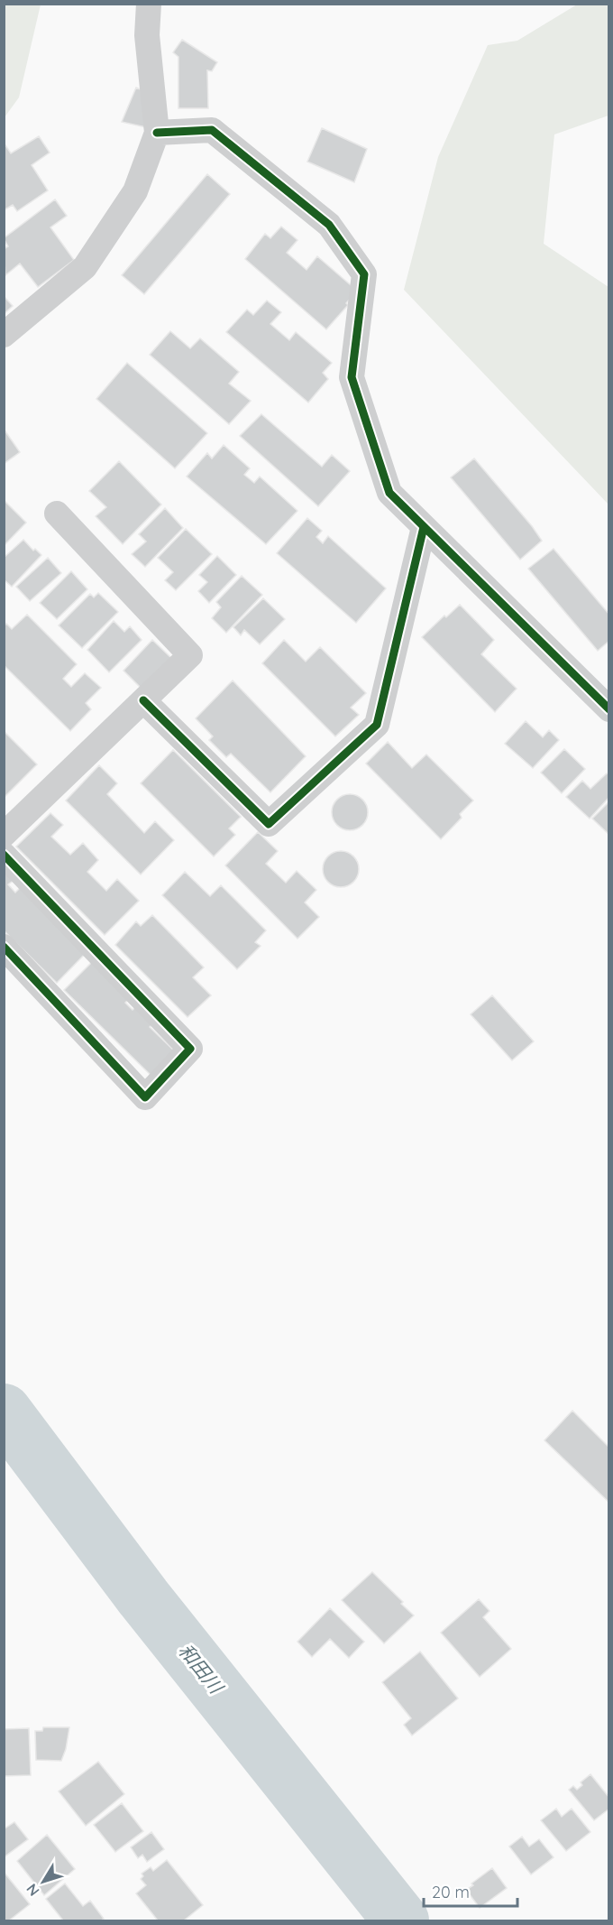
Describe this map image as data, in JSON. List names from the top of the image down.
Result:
{
  "water": ["和田川"],
  "scale_bar": "20 m",
  "north": "bottom left"
}
